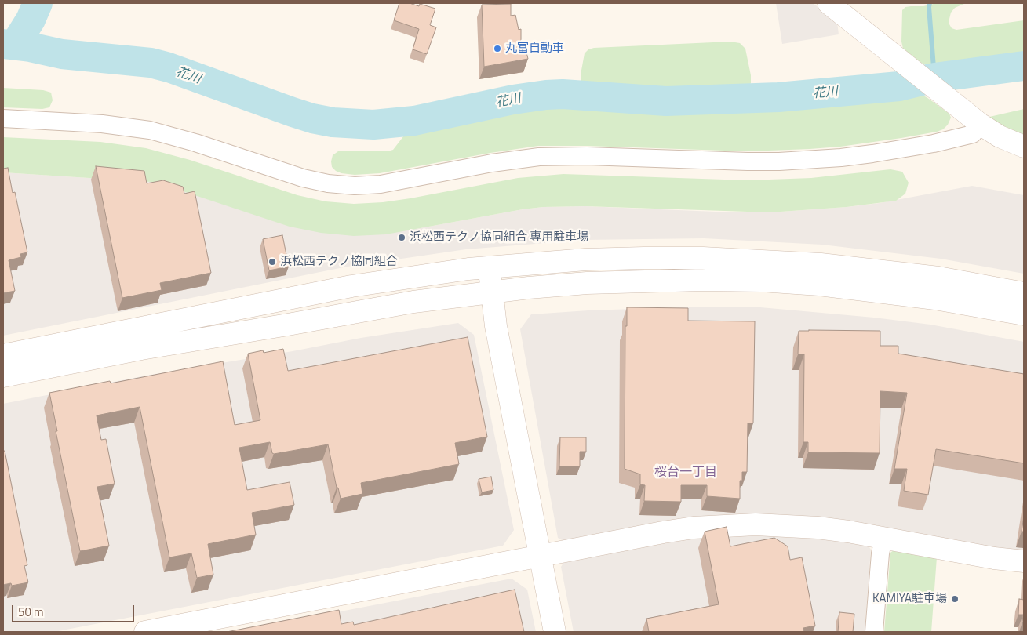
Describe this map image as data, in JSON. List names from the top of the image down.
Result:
{
  "districts": ["桜台一丁目"],
  "water": ["花川"],
  "places": [
    "丸富自動車",
    "浜松西テクノ協同組合 専用駐車場",
    "浜松西テクノ協同組合",
    "KAMIYA駐車場"
  ],
  "scale_bar": "50 m"
}
